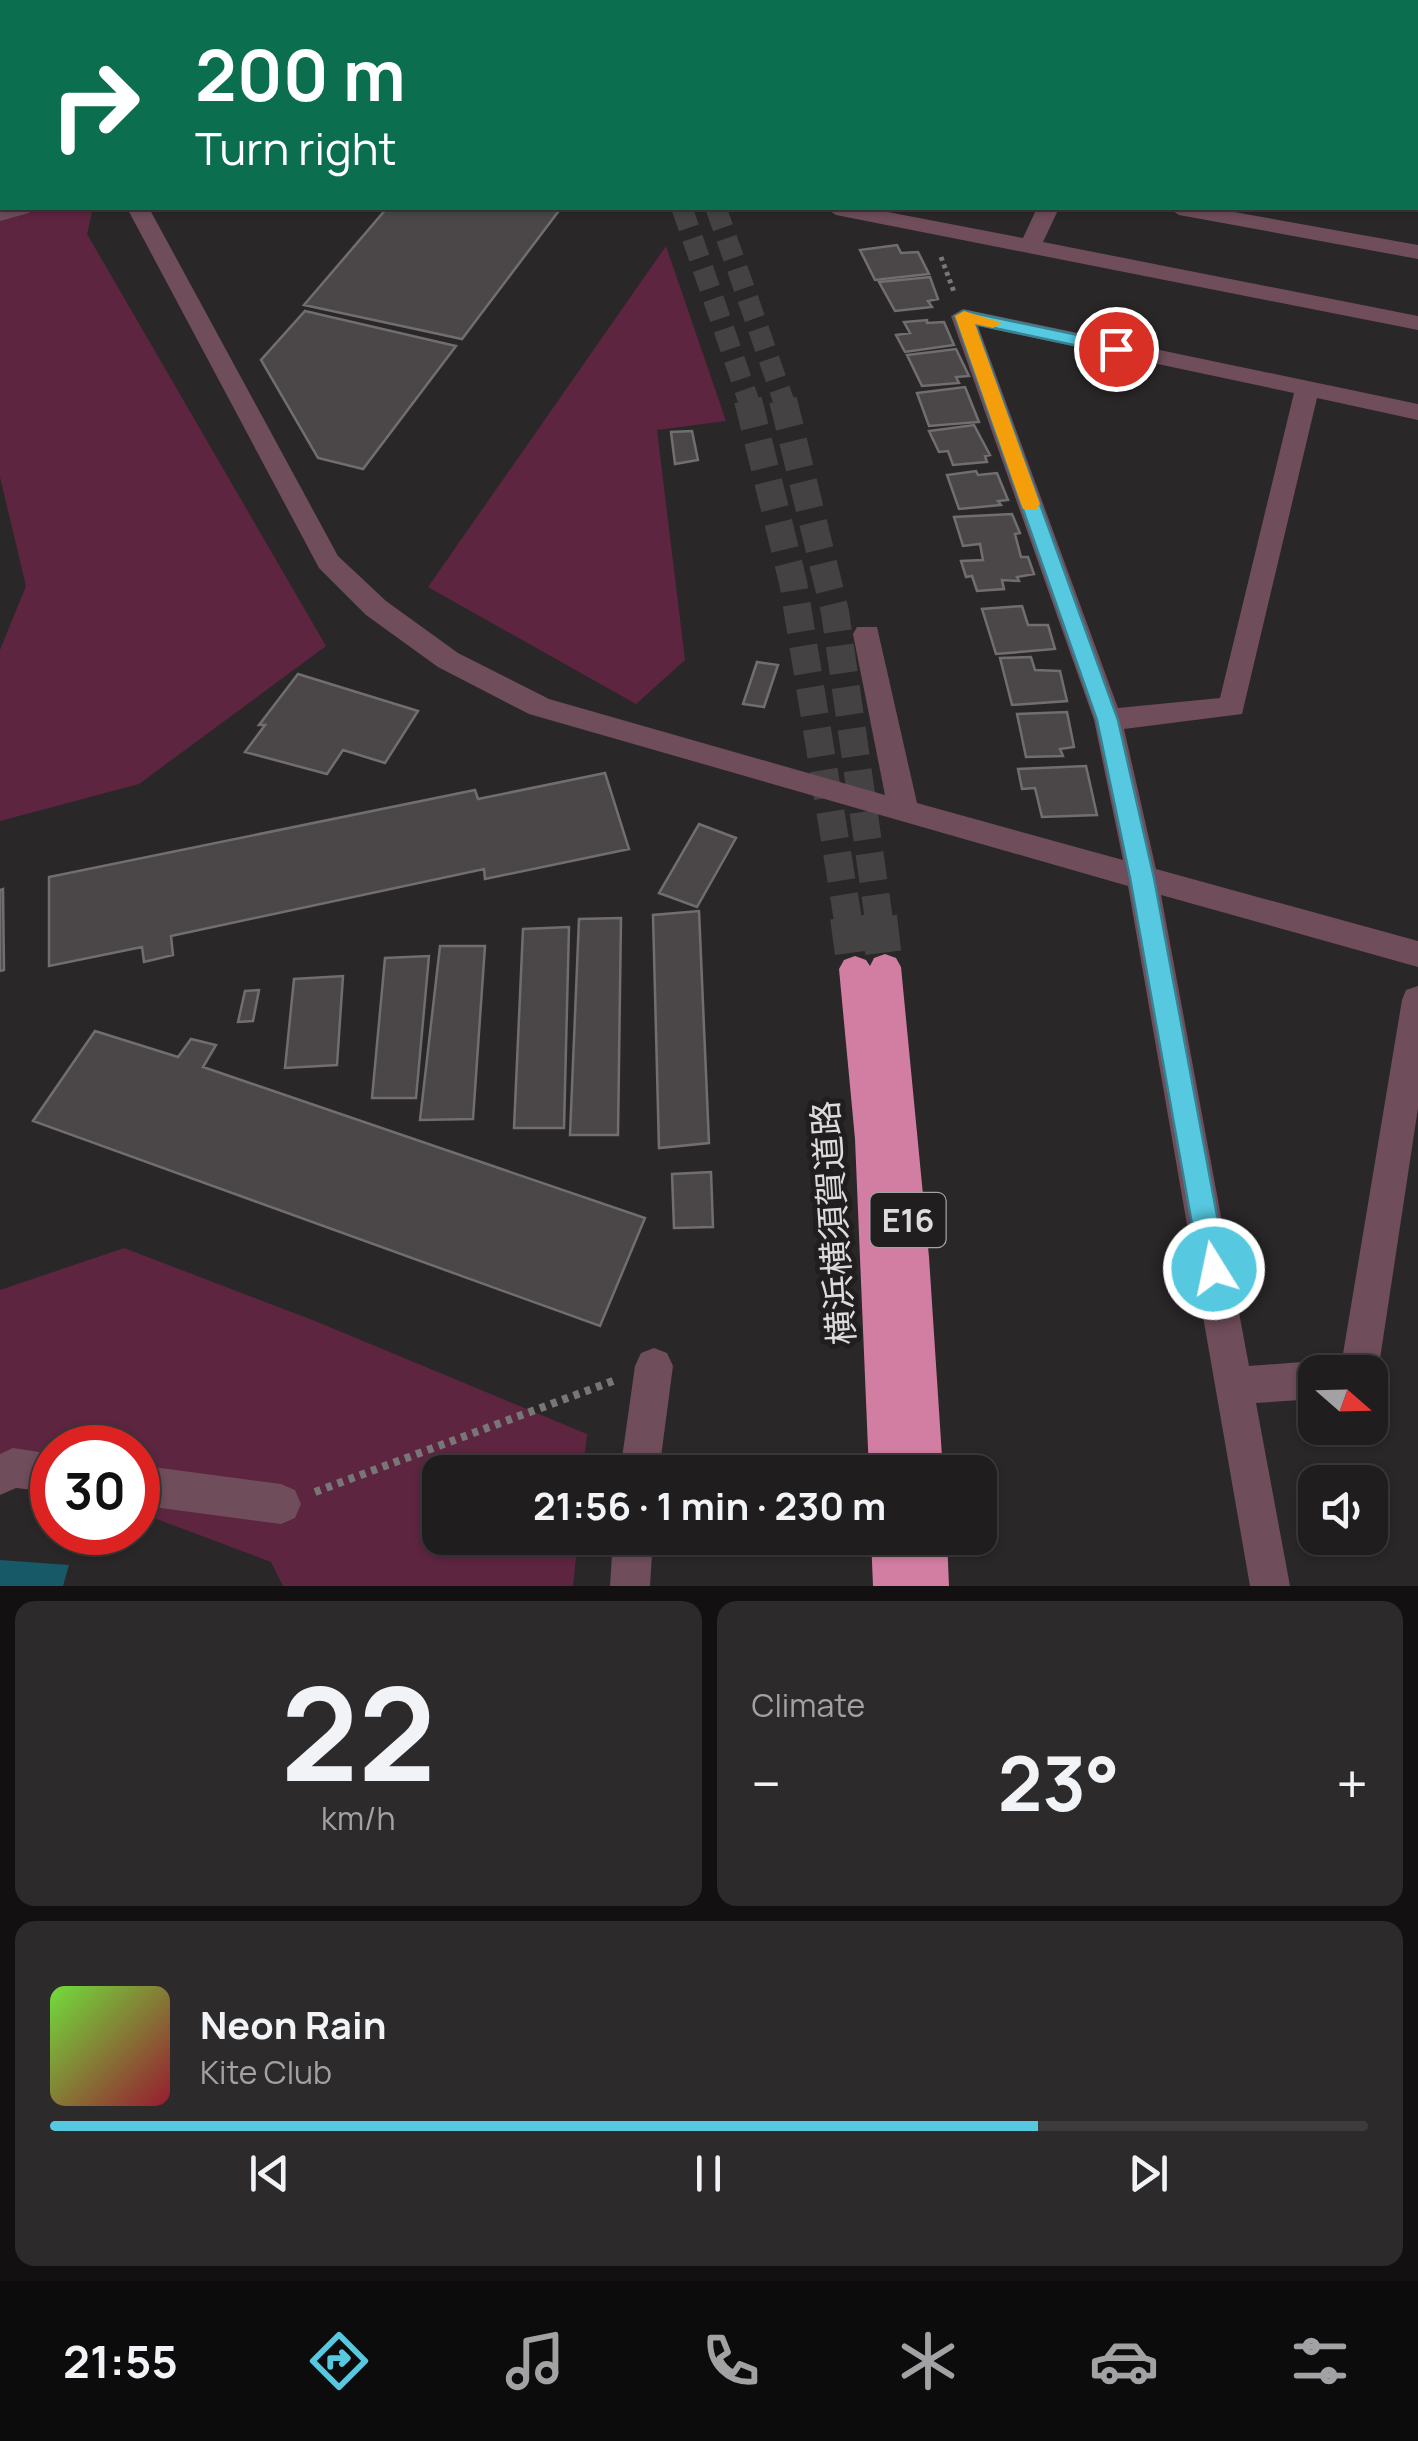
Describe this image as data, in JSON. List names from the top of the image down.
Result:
{
  "streets": {
    "highway": ["E16", "横浜横須賀道路"]
  },
  "north": "right",
  "page": {
    "turn": ["200 m", "Turn right"],
    "limit": "30",
    "trip": "21:56 · 1 min · 230 m",
    "tile": [
      ["22", "km/h"],
      "Climate"
    ],
    "heat": ["−", "23°", "+"],
    "song": ["Neon Rain", "Kite Club"],
    "tabs": "21:55"
  }
}
